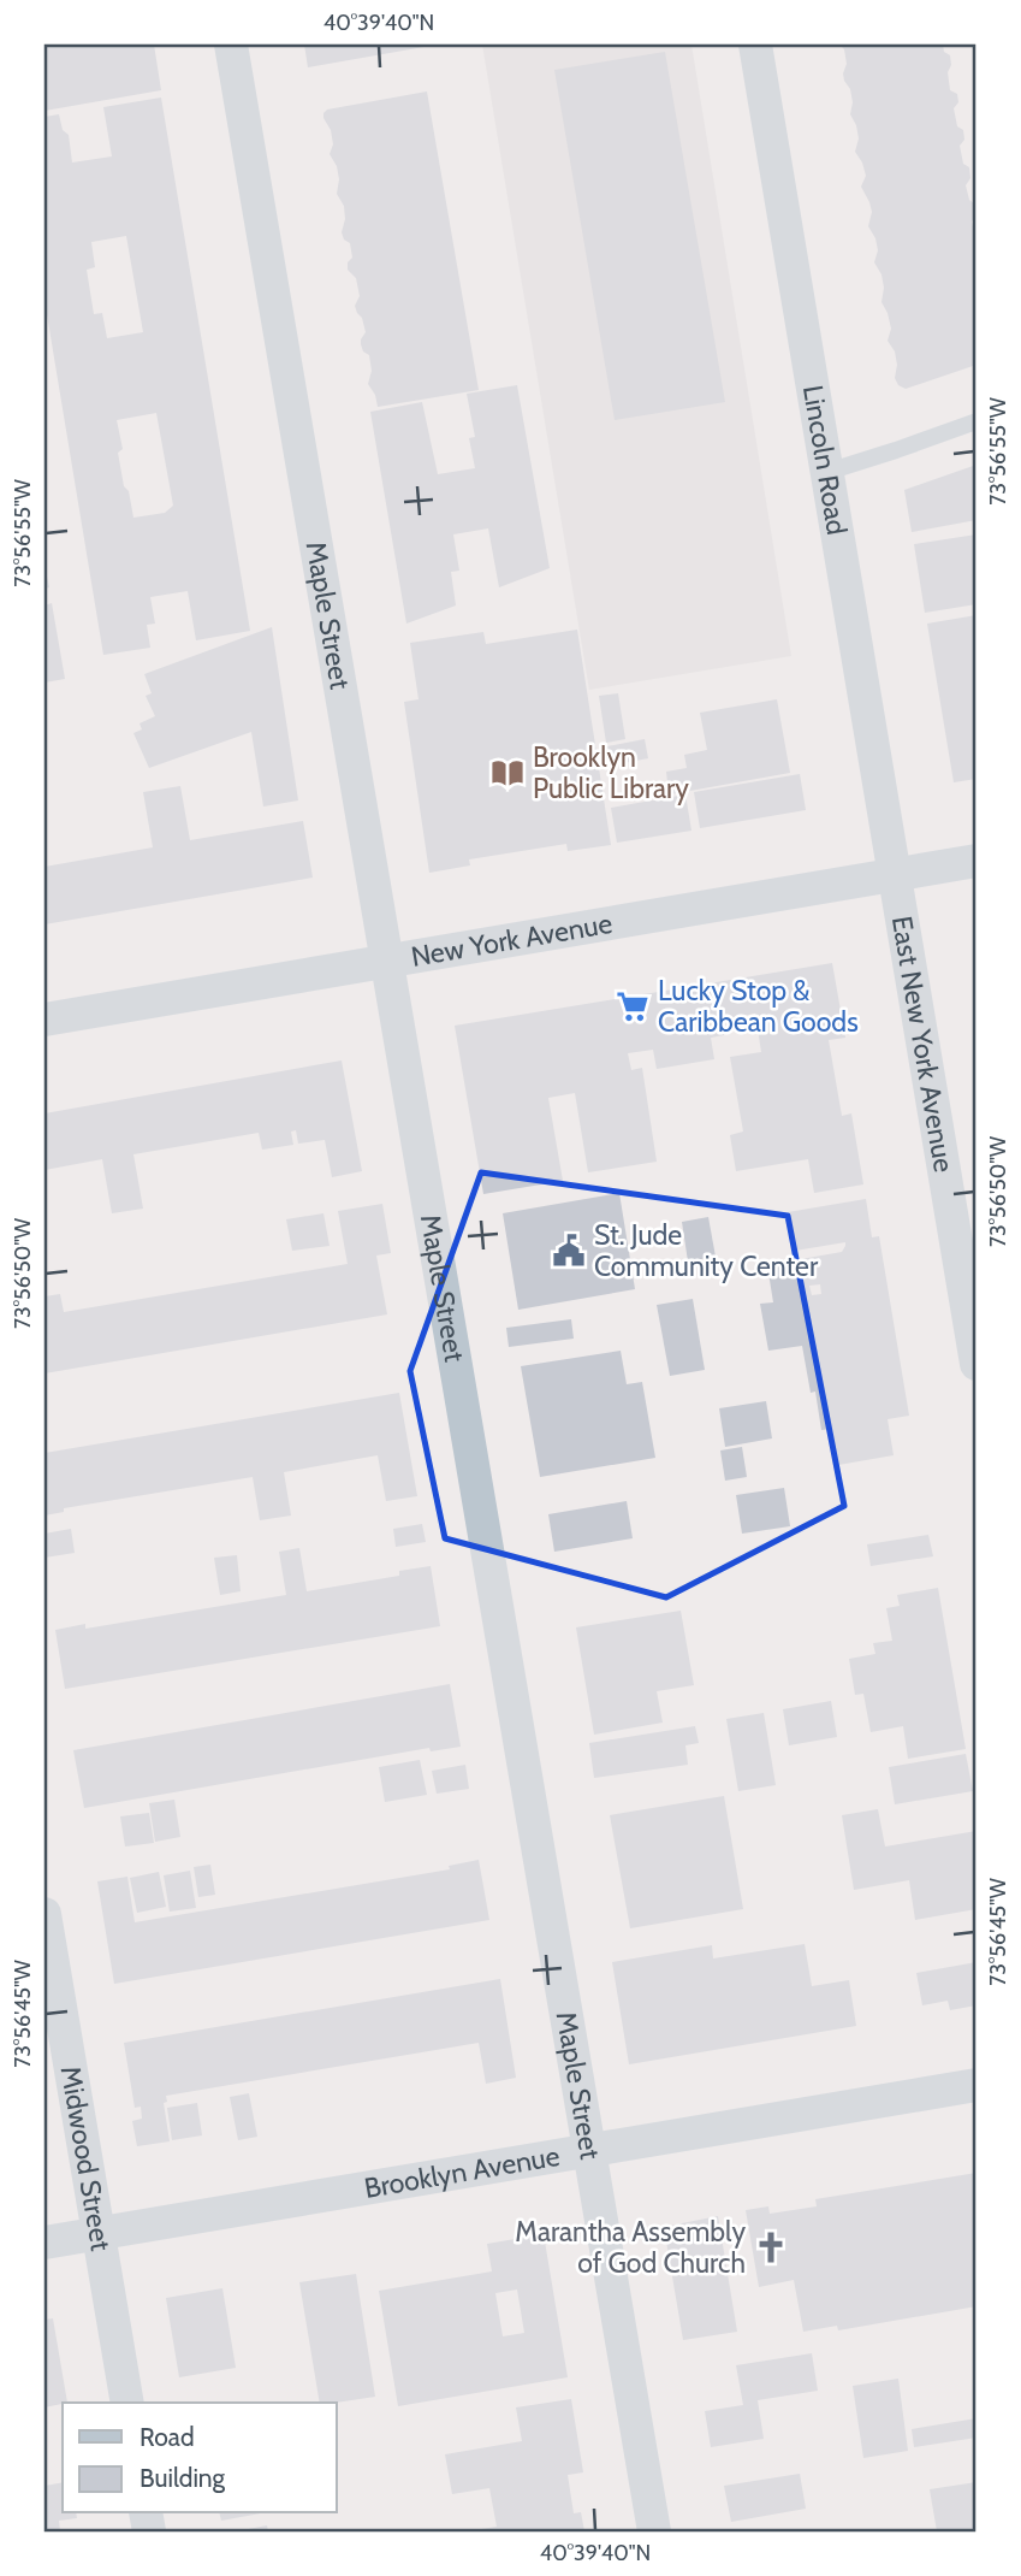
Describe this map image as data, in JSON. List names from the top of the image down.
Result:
{
  "streets": {
    "street": [
      "Lincoln Road",
      "Maple Street",
      "New York Avenue",
      "East New York Avenue",
      "Midwood Street",
      "Brooklyn Avenue"
    ]
  },
  "crossings": [
    ["Lincoln Road", "New York Avenue"],
    ["Lincoln Road", "East New York Avenue"],
    ["Maple Street", "New York Avenue"],
    ["Maple Street", "Brooklyn Avenue"],
    ["New York Avenue", "East New York Avenue"],
    ["Midwood Street", "Brooklyn Avenue"]
  ],
  "places": {
    "library": ["Brooklyn Public Library"],
    "supermarket": ["Lucky Stop & Caribbean Goods"],
    "public building": ["St. Jude Community Center"],
    "church": ["Marantha Assembly of God Church"]
  },
  "legend": ["Road", "Building"],
  "coordinates": [
    "40°39'40\"N",
    "73°56'55\"W",
    "73°56'50\"W",
    "73°56'45\"W"
  ]
}
